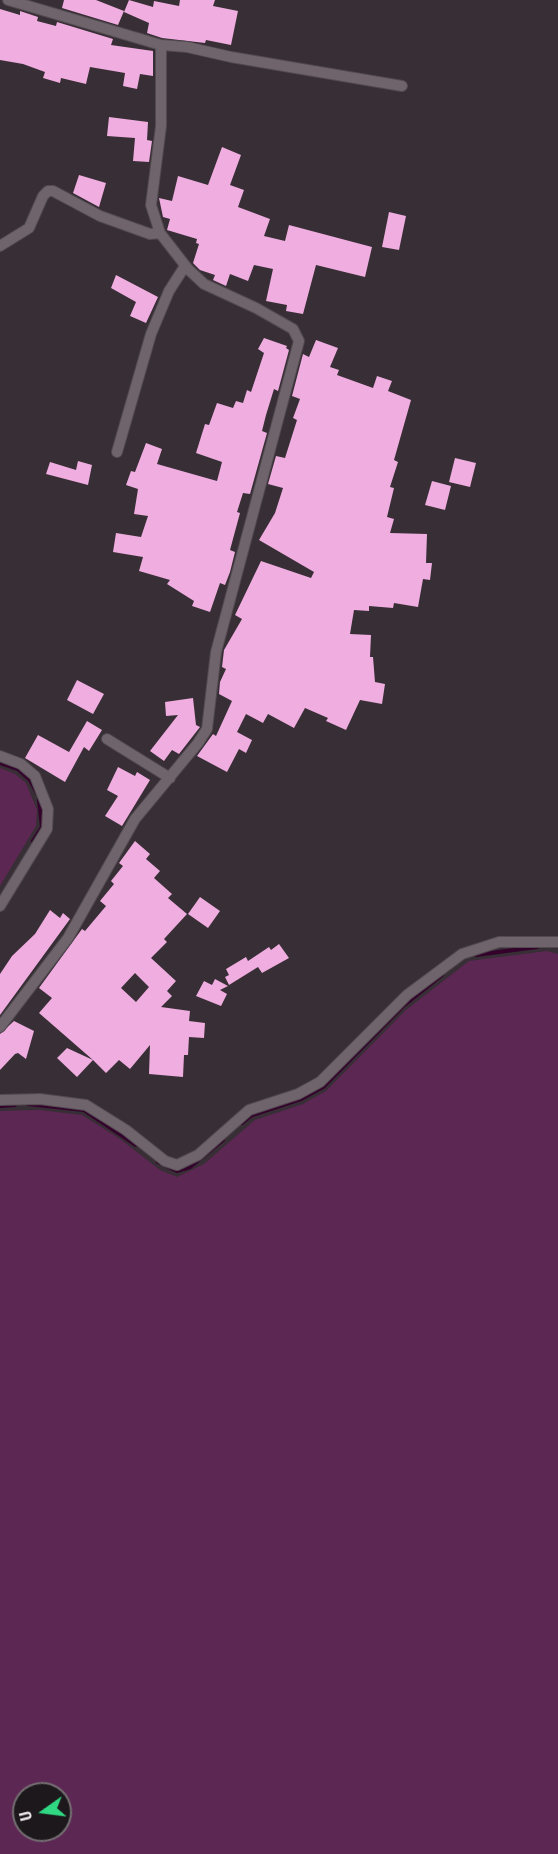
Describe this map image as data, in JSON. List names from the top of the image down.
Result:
{
  "north": "left"
}
